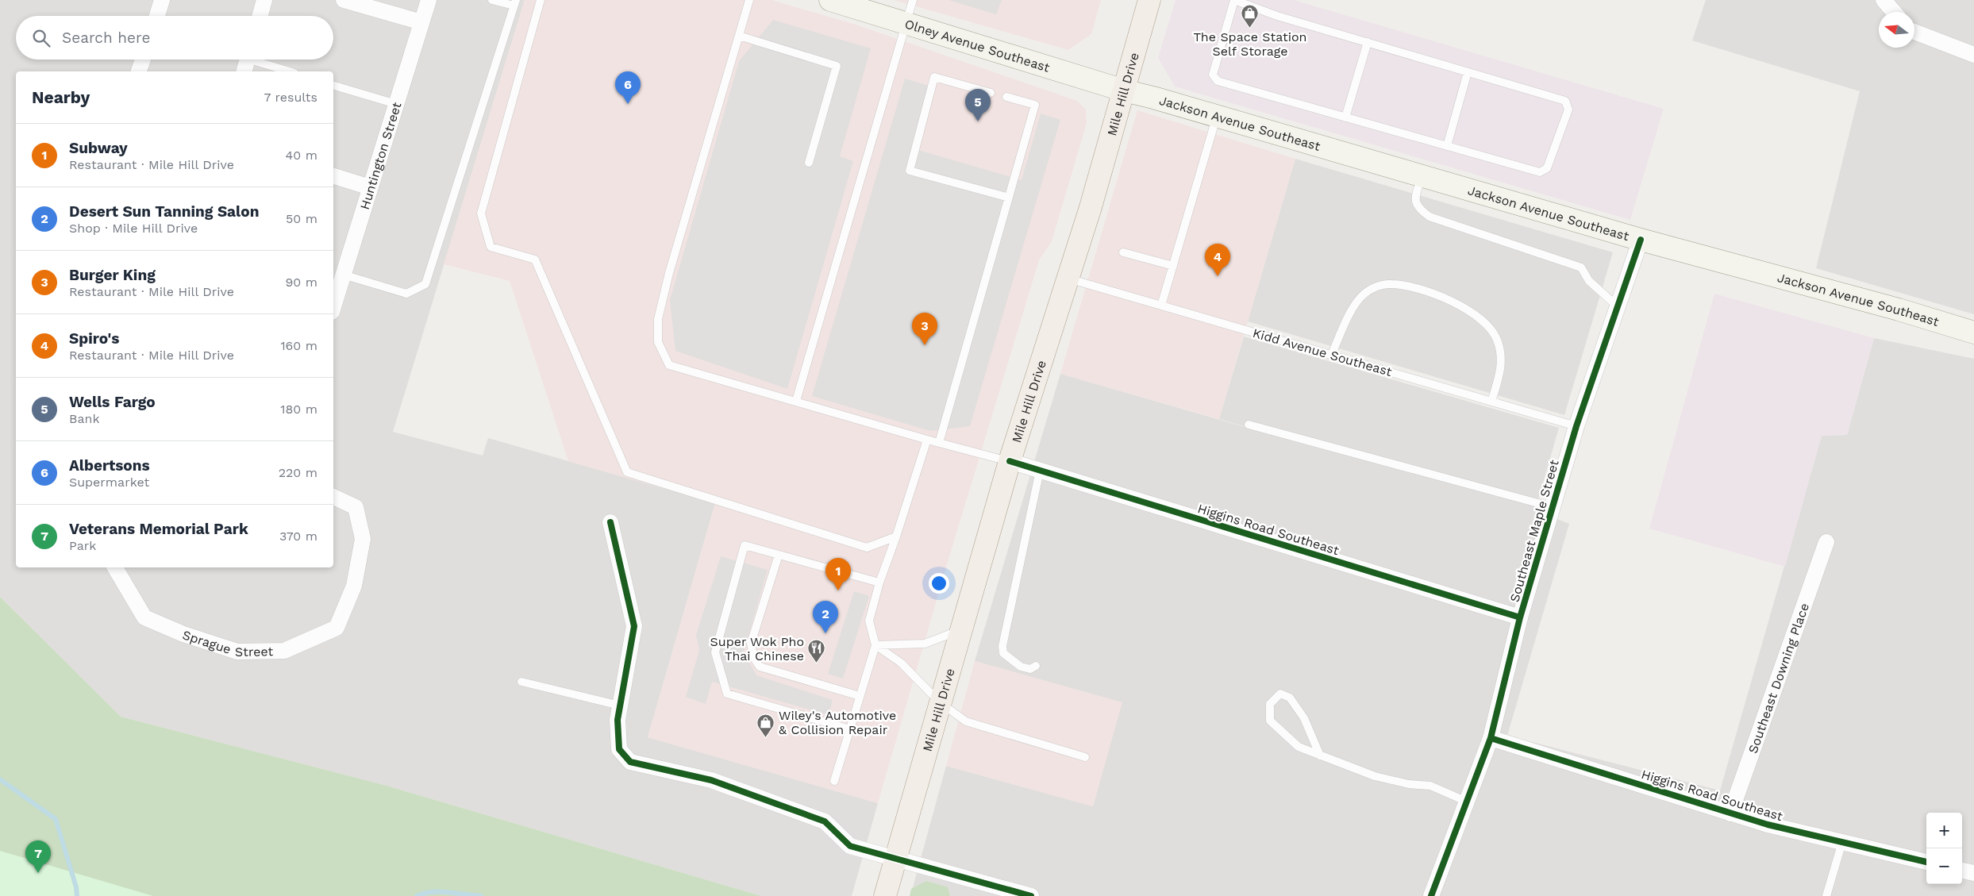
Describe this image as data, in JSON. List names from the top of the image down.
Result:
{
  "streets": {
    "main road": ["Olney Avenue Southeast", "Mile Hill Drive", "Jackson Avenue Southeast"],
    "street": [
      "Huntington Street",
      "Higgins Road Southeast",
      "Southeast Maple Street",
      "Sprague Street",
      "Southeast Downing Place"
    ],
    "lane": ["Kidd Avenue Southeast"]
  },
  "crossings": [
    ["Olney Avenue Southeast", "Mile Hill Drive"],
    ["Olney Avenue Southeast", "Jackson Avenue Southeast"],
    ["Mile Hill Drive", "Jackson Avenue Southeast"],
    ["Mile Hill Drive", "Kidd Avenue Southeast"],
    ["Mile Hill Drive", "Higgins Road Southeast"],
    ["Jackson Avenue Southeast", "Southeast Maple Street"],
    ["Kidd Avenue Southeast", "Southeast Maple Street"],
    ["Higgins Road Southeast", "Southeast Maple Street"],
    ["Higgins Road Southeast", "Southeast Downing Place"]
  ],
  "places": {
    "shop": ["The Space Station Self Storage", "Wiley's Automotive & Collision Repair"],
    "restaurant": ["Super Wok Pho Thai Chinese"]
  },
  "north": "left",
  "page": {
    "search": "Search here",
    "pins": [
      "6",
      "5",
      "4",
      "3",
      "1",
      "2",
      "7"
    ],
    "heading": ["Nearby", "7 results"],
    "list": [
      {
        "mark": "1",
        "name": "Subway",
        "note": "Restaurant · Mile Hill Drive",
        "value": "40 m"
      },
      {
        "mark": "2",
        "name": "Desert Sun Tanning Salon",
        "note": "Shop · Mile Hill Drive",
        "value": "50 m"
      },
      {
        "mark": "3",
        "name": "Burger King",
        "note": "Restaurant · Mile Hill Drive",
        "value": "90 m"
      },
      {
        "mark": "4",
        "name": "Spiro's",
        "note": "Restaurant · Mile Hill Drive",
        "value": "160 m"
      },
      {
        "mark": "5",
        "name": "Wells Fargo",
        "note": "Bank",
        "value": "180 m"
      },
      {
        "mark": "6",
        "name": "Albertsons",
        "note": "Supermarket",
        "value": "220 m"
      },
      {
        "mark": "7",
        "name": "Veterans Memorial Park",
        "note": "Park",
        "value": "370 m"
      }
    ],
    "map_buttons": ["+", "−"]
  }
}
